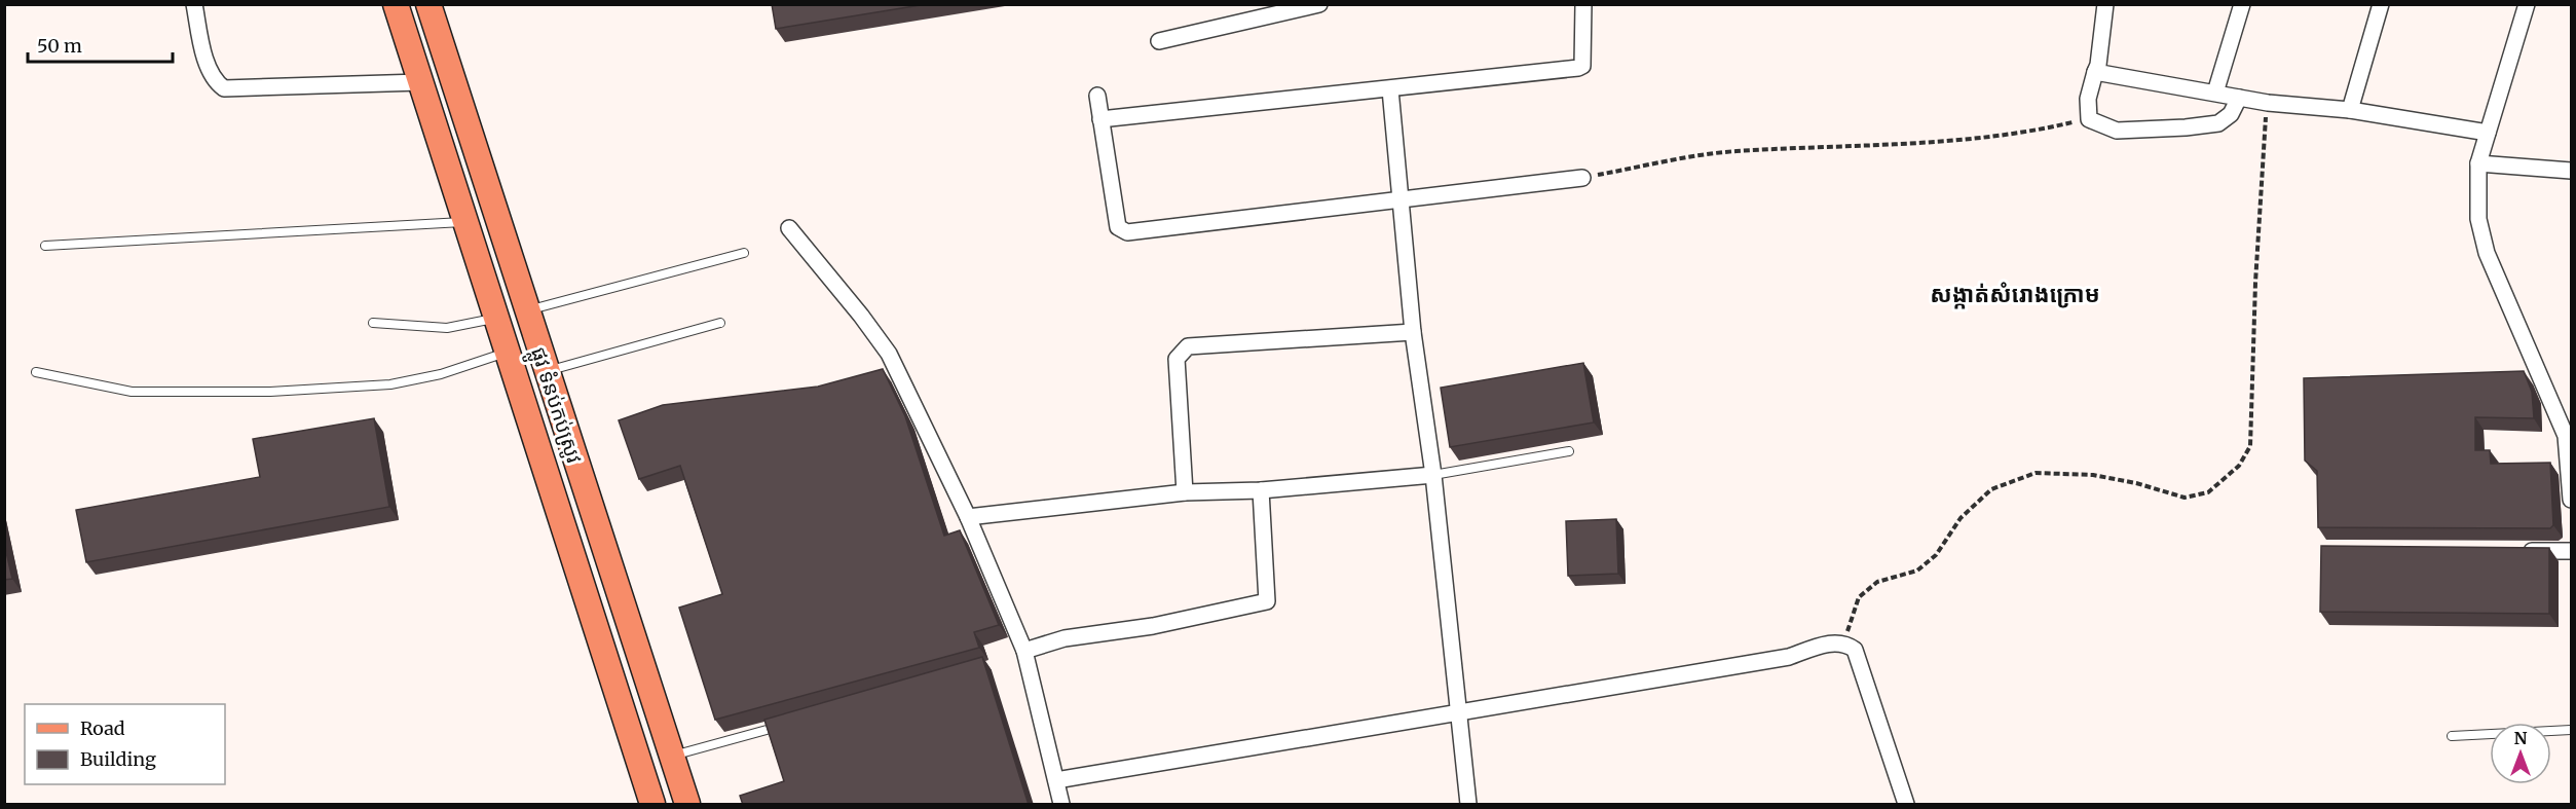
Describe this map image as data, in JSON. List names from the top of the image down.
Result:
{
  "streets": {
    "main road": ["ផ្លូវ ទំនប់កប់ស្រូវ"]
  },
  "districts": ["សង្កាត់សំរោងក្រោម"],
  "legend": ["Road", "Building"],
  "scale_bar": "50 m",
  "north": "top"
}
